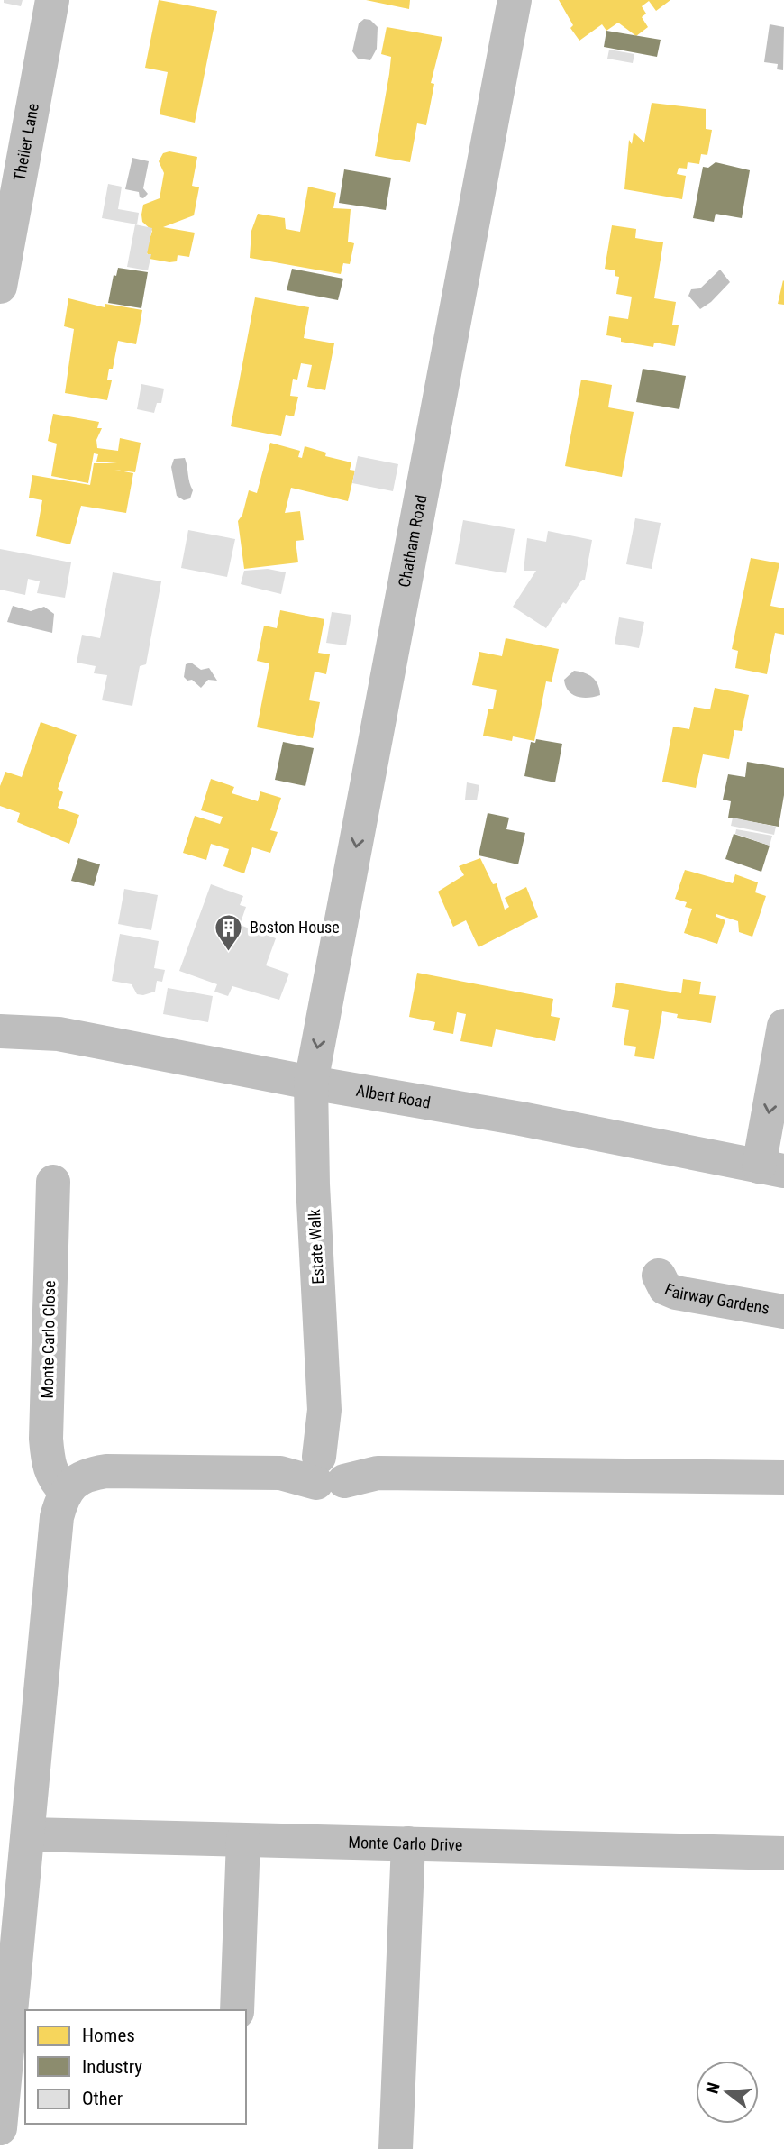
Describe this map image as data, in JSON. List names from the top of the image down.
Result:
{
  "streets": {
    "street": [
      "Theiler Lane",
      "Chatham Road",
      "Albert Road",
      "Estate Walk",
      "Fairway Gardens",
      "Monte Carlo Close",
      "Monte Carlo Drive"
    ]
  },
  "crossings": [
    ["Chatham Road", "Albert Road"],
    ["Chatham Road", "Estate Walk"],
    ["Albert Road", "Estate Walk"]
  ],
  "one_way": ["Chatham Road"],
  "places": {
    "building": ["Boston House"]
  },
  "legend": ["Homes", "Industry", "Other"],
  "north": "left"
}
